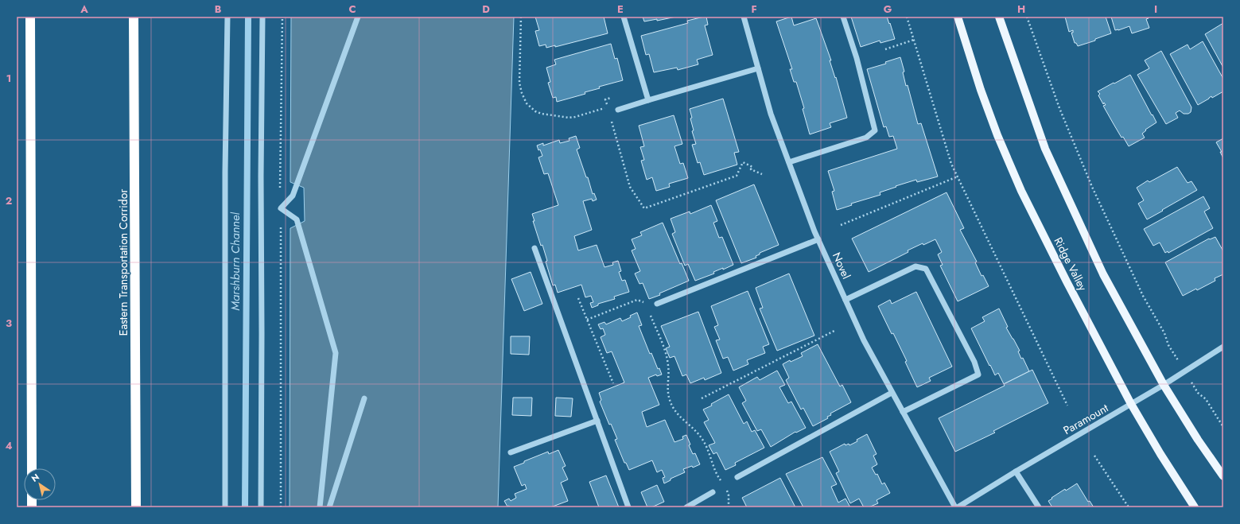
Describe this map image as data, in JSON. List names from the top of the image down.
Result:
{
  "streets": {
    "highway": ["Eastern Transportation Corridor"],
    "main road": ["Ridge Valley"],
    "street": ["Novel", "Paramount"]
  },
  "crossings": [
    ["Ridge Valley", "Paramount"]
  ],
  "water": ["Marshburn Channel"],
  "north": "top left",
  "grid": {
    "columns": [
      "A",
      "B",
      "C",
      "D",
      "E",
      "F",
      "G",
      "H",
      "I"
    ],
    "rows": [
      "1",
      "2",
      "3",
      "4"
    ]
  }
}
